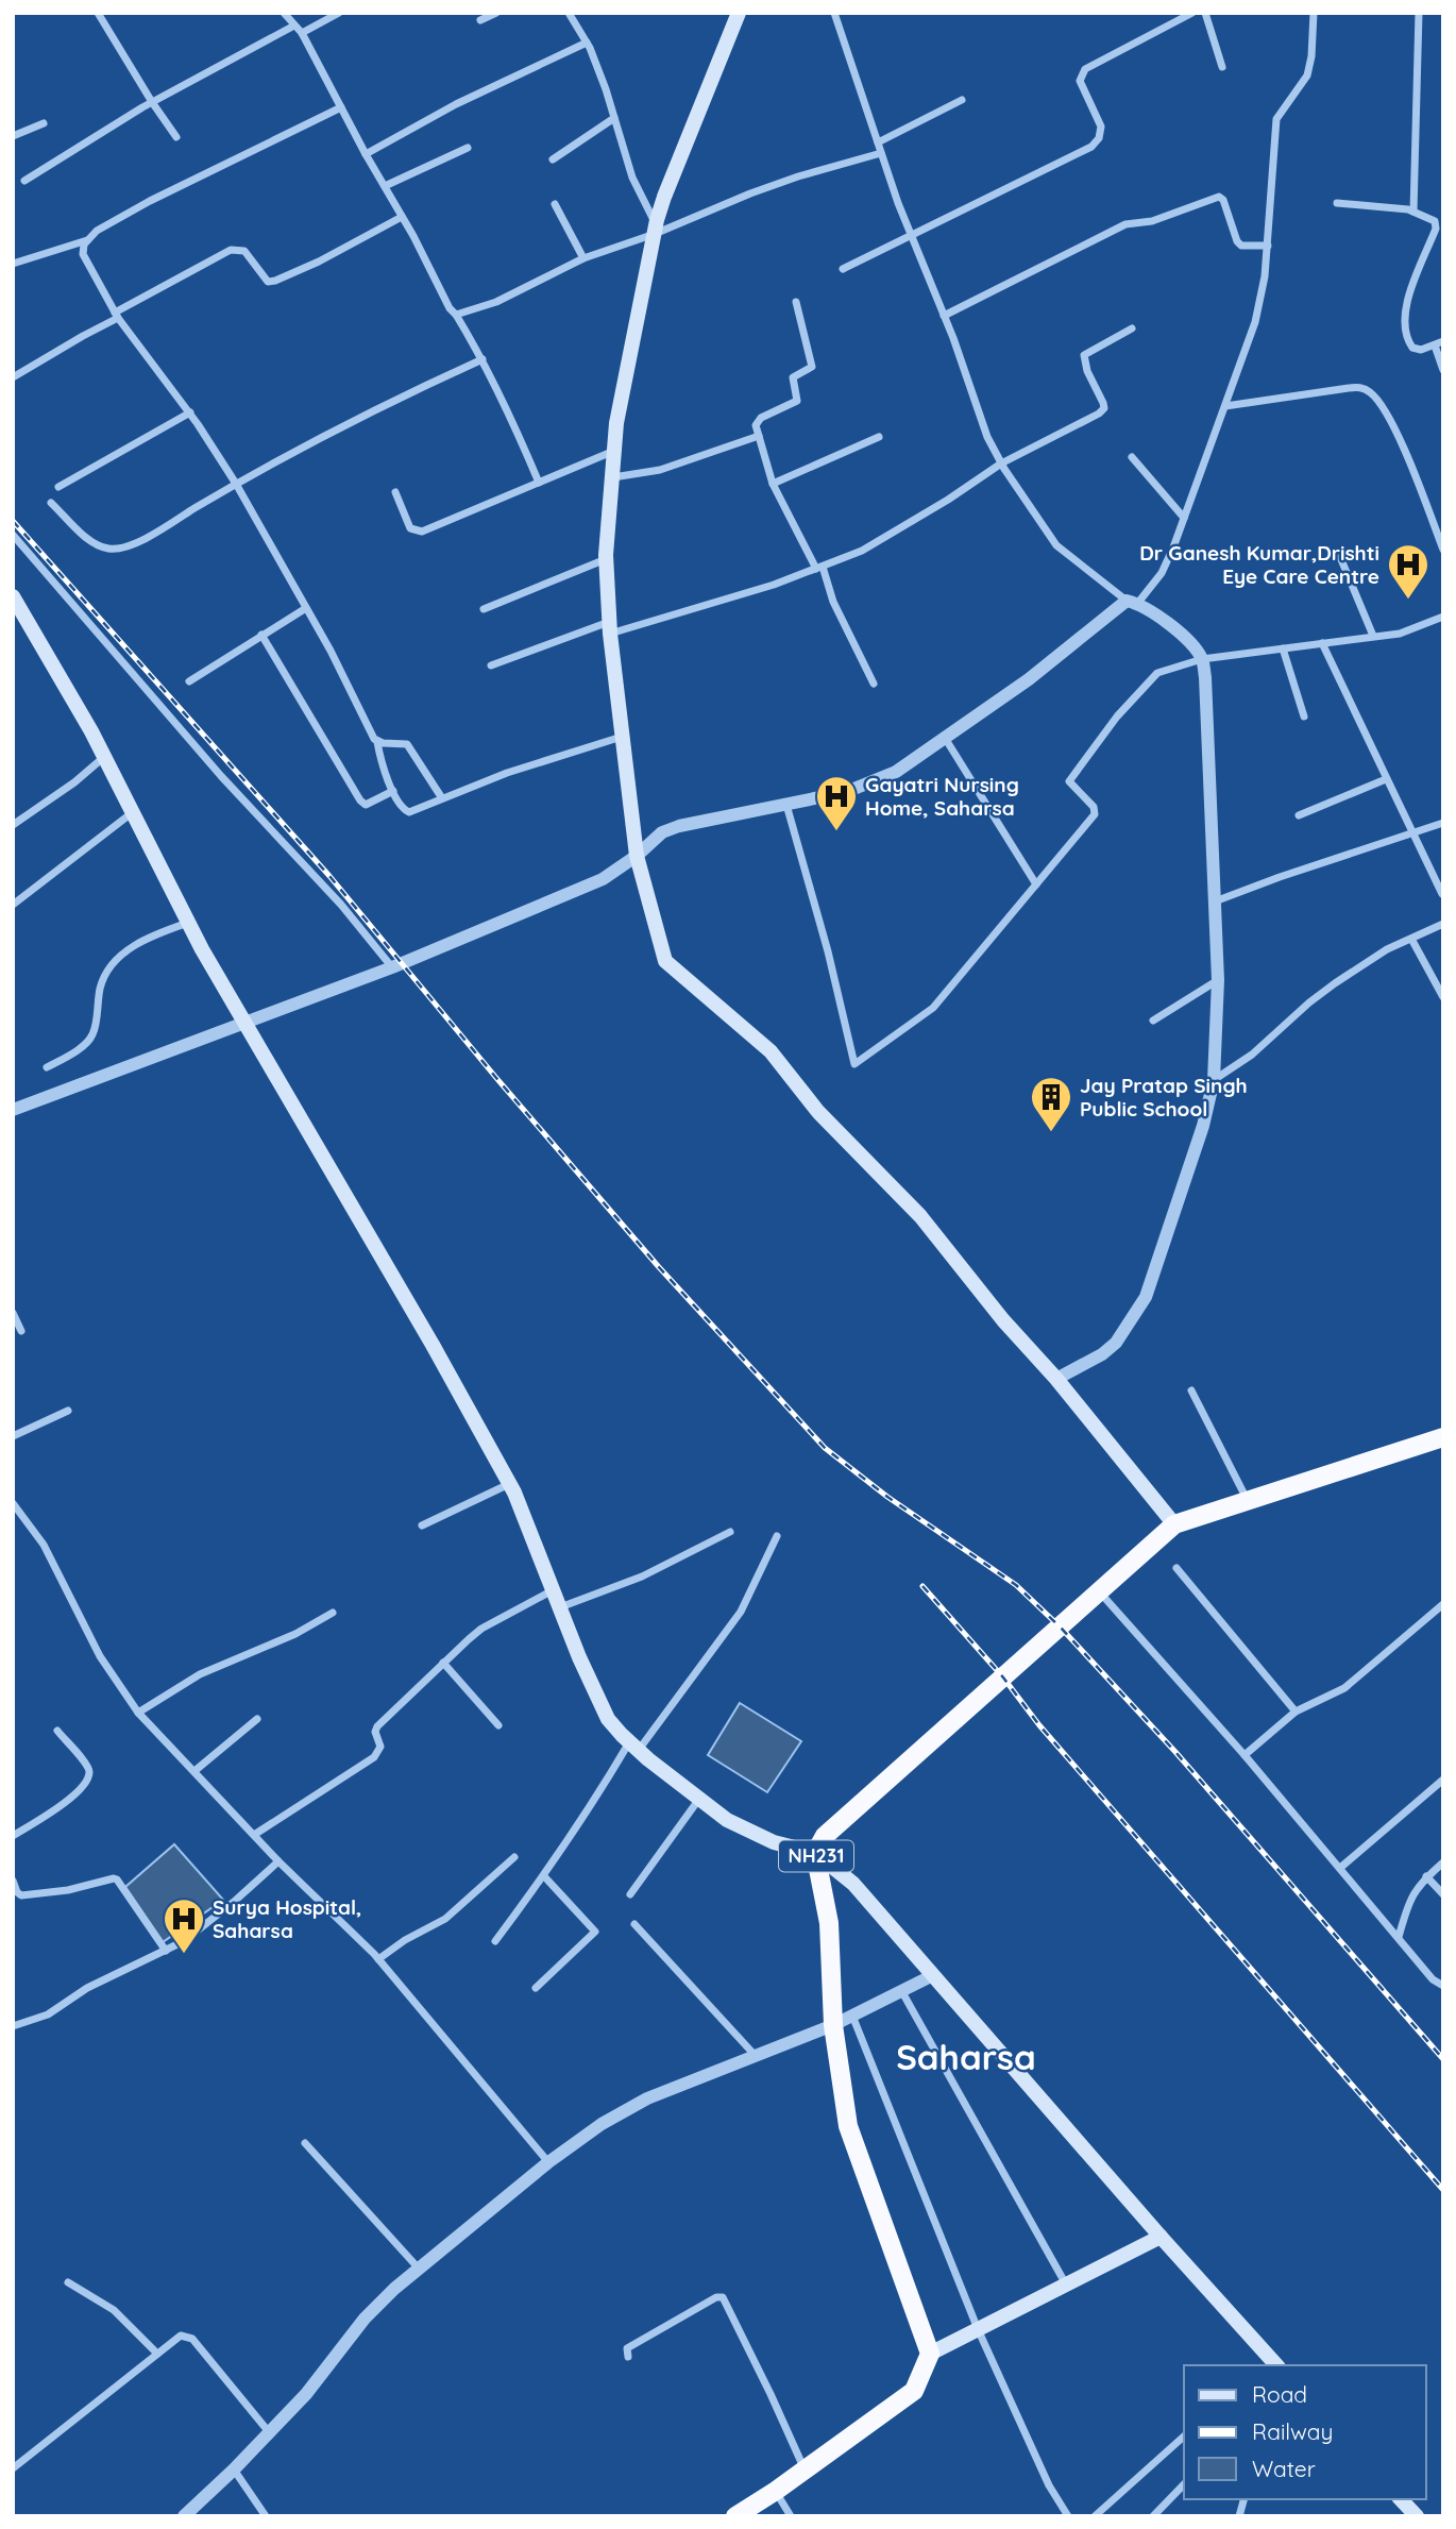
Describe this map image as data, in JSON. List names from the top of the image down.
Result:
{
  "streets": {
    "highway": ["NH231"]
  },
  "districts": ["Saharsa"],
  "places": {
    "hospital": ["Dr Ganesh Kumar,Drishti Eye Care Centre", "Gayatri Nursing Home, Saharsa", "Surya Hospital, Saharsa"],
    "building": ["Jay Pratap Singh Public School"]
  },
  "legend": ["Road", "Railway", "Water"]
}
